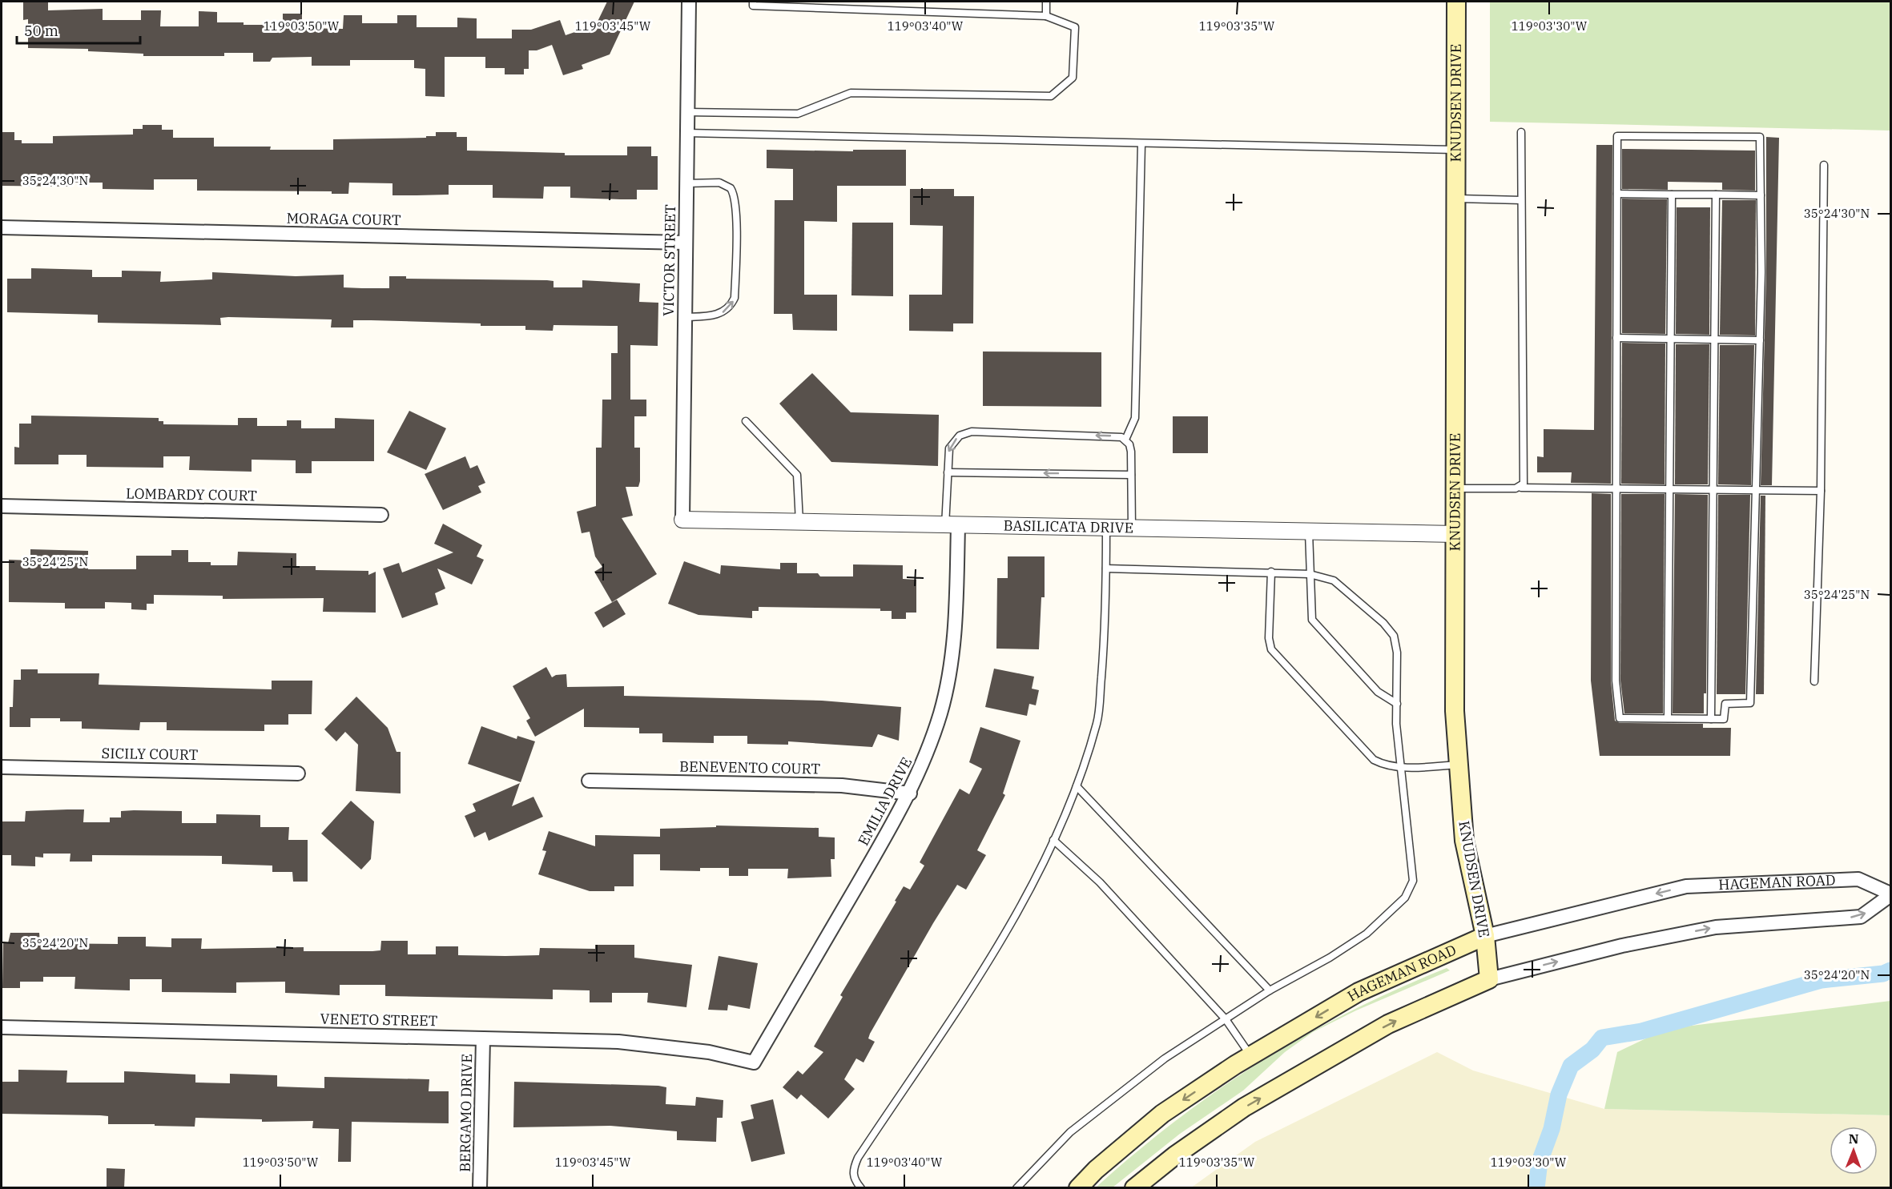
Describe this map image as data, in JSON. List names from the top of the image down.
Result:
{
  "streets": {
    "main road": ["KNUDSEN DRIVE", "HAGEMAN ROAD"],
    "street": [
      "MORAGA COURT",
      "VICTOR STREET",
      "LOMBARDY COURT",
      "BASILICATA DRIVE",
      "SICILY COURT",
      "BENEVENTO COURT",
      "EMILIA DRIVE",
      "VENETO STREET",
      "BERGAMO DRIVE"
    ]
  },
  "crossings": [
    ["KNUDSEN DRIVE", "BASILICATA DRIVE"],
    ["KNUDSEN DRIVE", "HAGEMAN ROAD"],
    ["MORAGA COURT", "VICTOR STREET"],
    ["VICTOR STREET", "BASILICATA DRIVE"],
    ["BASILICATA DRIVE", "EMILIA DRIVE"],
    ["BENEVENTO COURT", "EMILIA DRIVE"],
    ["EMILIA DRIVE", "VENETO STREET"],
    ["VENETO STREET", "BERGAMO DRIVE"]
  ],
  "scale_bar": "50 m",
  "north": "top",
  "coordinates": [
    "119°03'50\"W",
    "119°03'45\"W",
    "119°03'40\"W",
    "119°03'35\"W",
    "119°03'30\"W",
    "35°24'30\"N",
    "35°24'25\"N",
    "35°24'20\"N"
  ]
}
